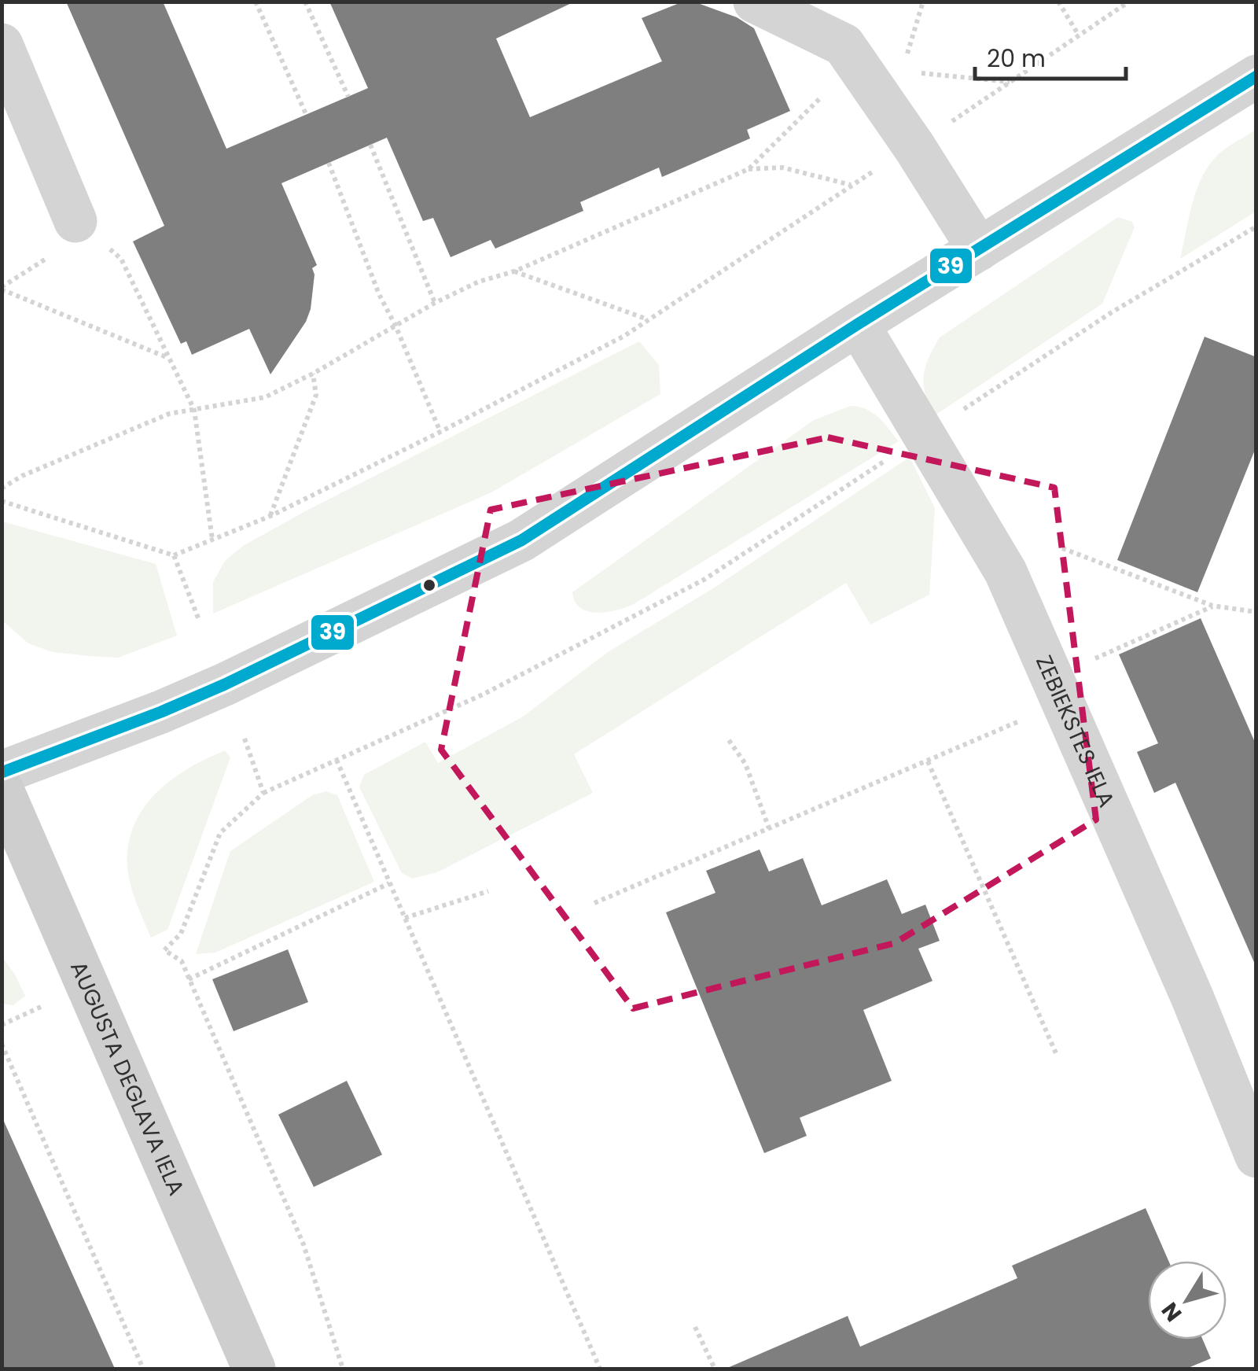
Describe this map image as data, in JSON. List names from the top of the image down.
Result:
{
  "streets": {
    "main road": ["AUGUSTA DEGLAVA IELA"],
    "street": ["ZEBIEKSTES IELA"]
  },
  "lines": ["transit line 39"],
  "scale_bar": "20 m",
  "north": "bottom left"
}
